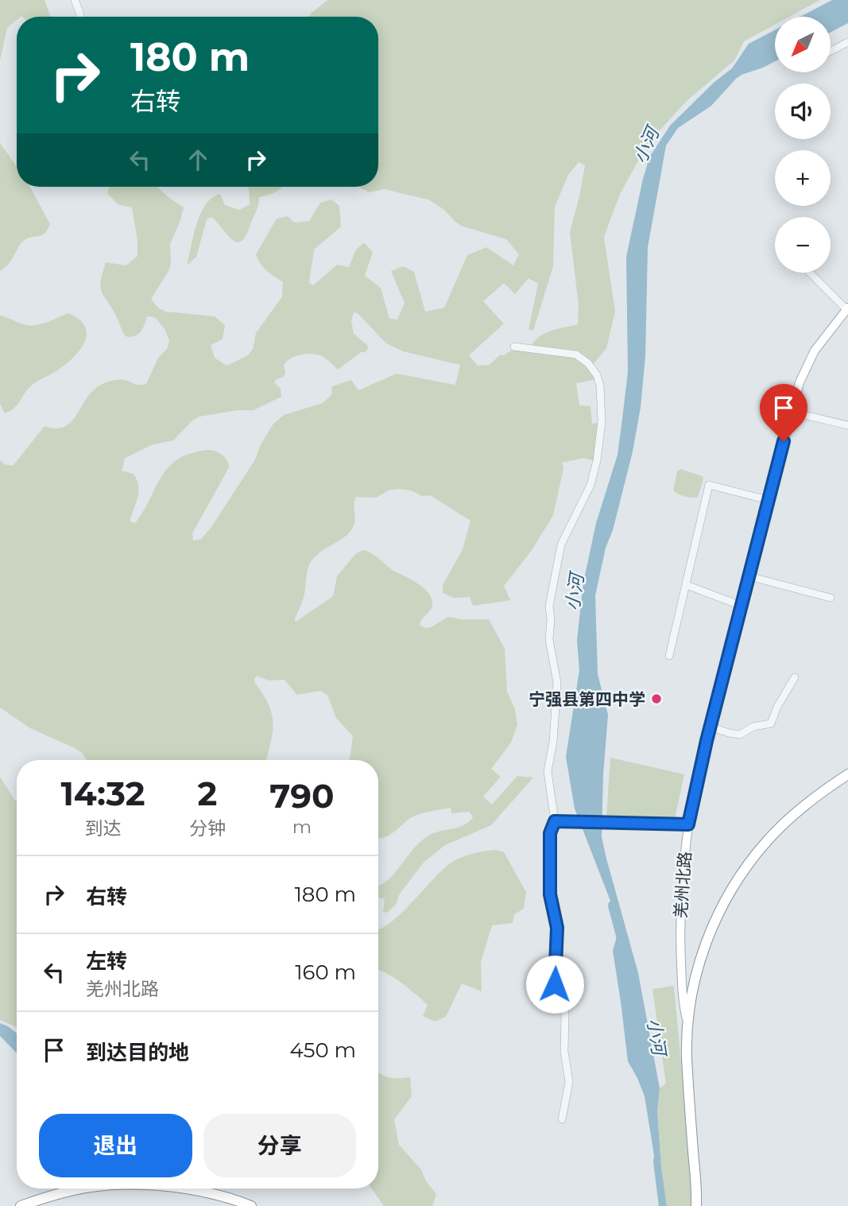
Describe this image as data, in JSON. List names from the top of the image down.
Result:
{
  "streets": {
    "main road": ["羌州北路"]
  },
  "water": ["小河"],
  "places": ["宁强县第四中学"],
  "north": "bottom left",
  "page": {
    "map_buttons": ["+", "−"],
    "turn": ["180 m", "右转"],
    "eta": [
      "14:32",
      "到达",
      "2",
      "分钟",
      "790",
      "m"
    ],
    "list": [
      {
        "name": "右转",
        "value": "180 m"
      },
      {
        "name": "左转",
        "note": "羌州北路",
        "value": "160 m"
      },
      {
        "name": "到达目的地",
        "value": "450 m"
      }
    ],
    "buttons": ["退出", "分享"]
  }
}
